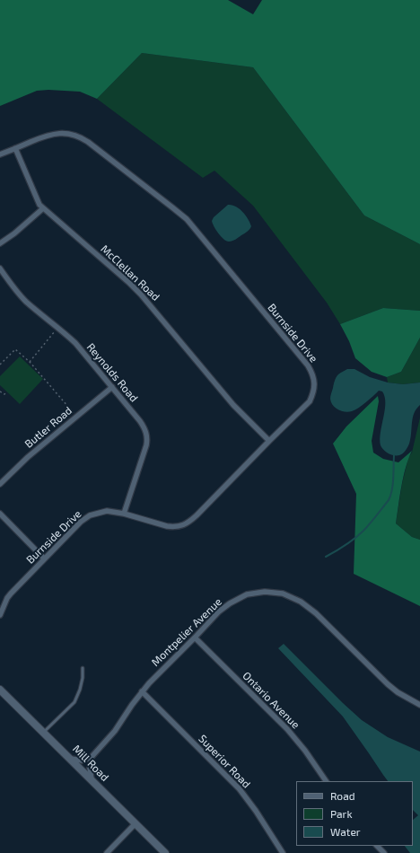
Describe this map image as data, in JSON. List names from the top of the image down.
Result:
{
  "streets": {
    "street": [
      "McClellan Road",
      "Burnside Drive",
      "Reynolds Road",
      "Butler Road",
      "Montpelier Avenue",
      "Ontario Avenue",
      "Superior Road",
      "Mill Road"
    ]
  },
  "crossings": [
    ["McClellan Road", "Burnside Drive"],
    ["Burnside Drive", "Reynolds Road"],
    ["Reynolds Road", "Butler Road"],
    ["Montpelier Avenue", "Ontario Avenue"],
    ["Montpelier Avenue", "Superior Road"]
  ],
  "legend": ["Road", "Park", "Water"]
}
